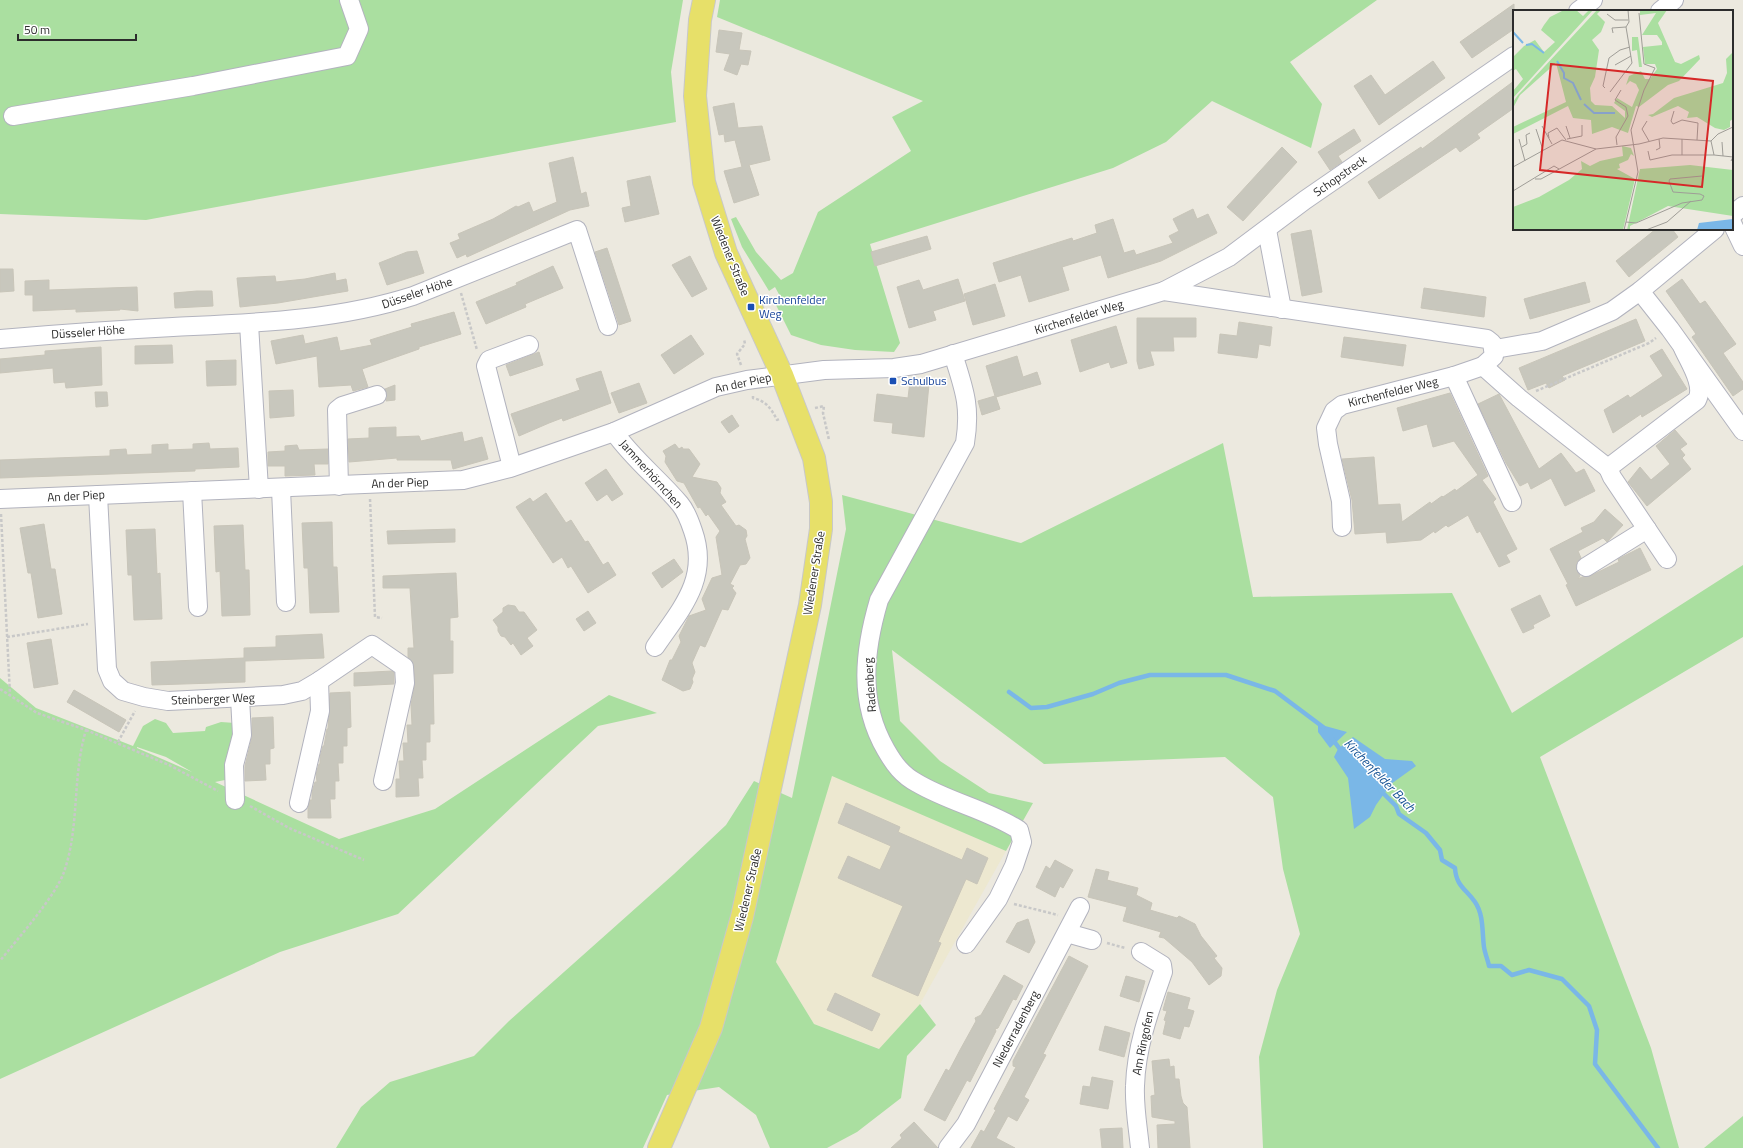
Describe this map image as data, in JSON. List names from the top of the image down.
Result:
{
  "streets": {
    "main road": ["Wiedener Straße"],
    "street": [
      "Schopstreck",
      "Düsseler Höhe",
      "Kirchenfelder Weg",
      "An der Piep",
      "Jammerhörnchen",
      "Radenberg",
      "Steinberger Weg",
      "Niederradenberg",
      "Am Ringofen"
    ]
  },
  "crossings": [
    ["Schopstreck", "Kirchenfelder Weg"],
    ["Wiedener Straße", "Kirchenfelder Weg"],
    ["Wiedener Straße", "An der Piep"],
    ["Kirchenfelder Weg", "An der Piep"],
    ["Kirchenfelder Weg", "Radenberg"],
    ["An der Piep", "Jammerhörnchen"],
    ["An der Piep", "Steinberger Weg"]
  ],
  "water": ["Kirchenfelder Bach"],
  "places": {
    "transit": ["Kirchenfelder Weg", "Schulbus"]
  },
  "scale_bar": "50 m"
}
